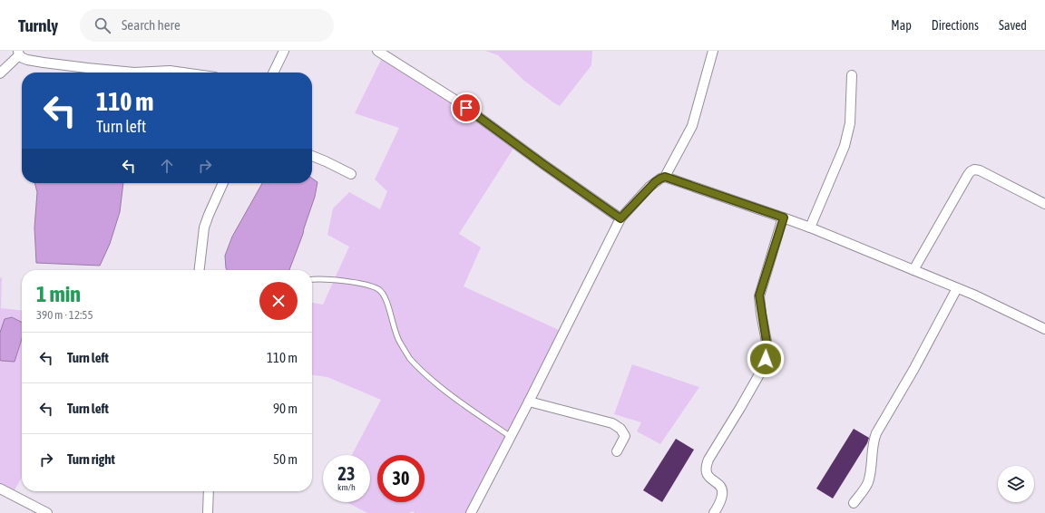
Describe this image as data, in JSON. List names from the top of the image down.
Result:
{
  "page": {
    "header": "Turnly",
    "search": "Search here",
    "nav": ["Map", "Directions", "Saved"],
    "turn": ["110 m", "Turn left"],
    "heading": ["1 min", "390 m · 12:55"],
    "list": [
      {
        "name": "Turn left",
        "value": "110 m"
      },
      {
        "name": "Turn left",
        "value": "90 m"
      },
      {
        "name": "Turn right",
        "value": "50 m"
      }
    ],
    "speed": "23 km/h",
    "limit": "30"
  }
}
